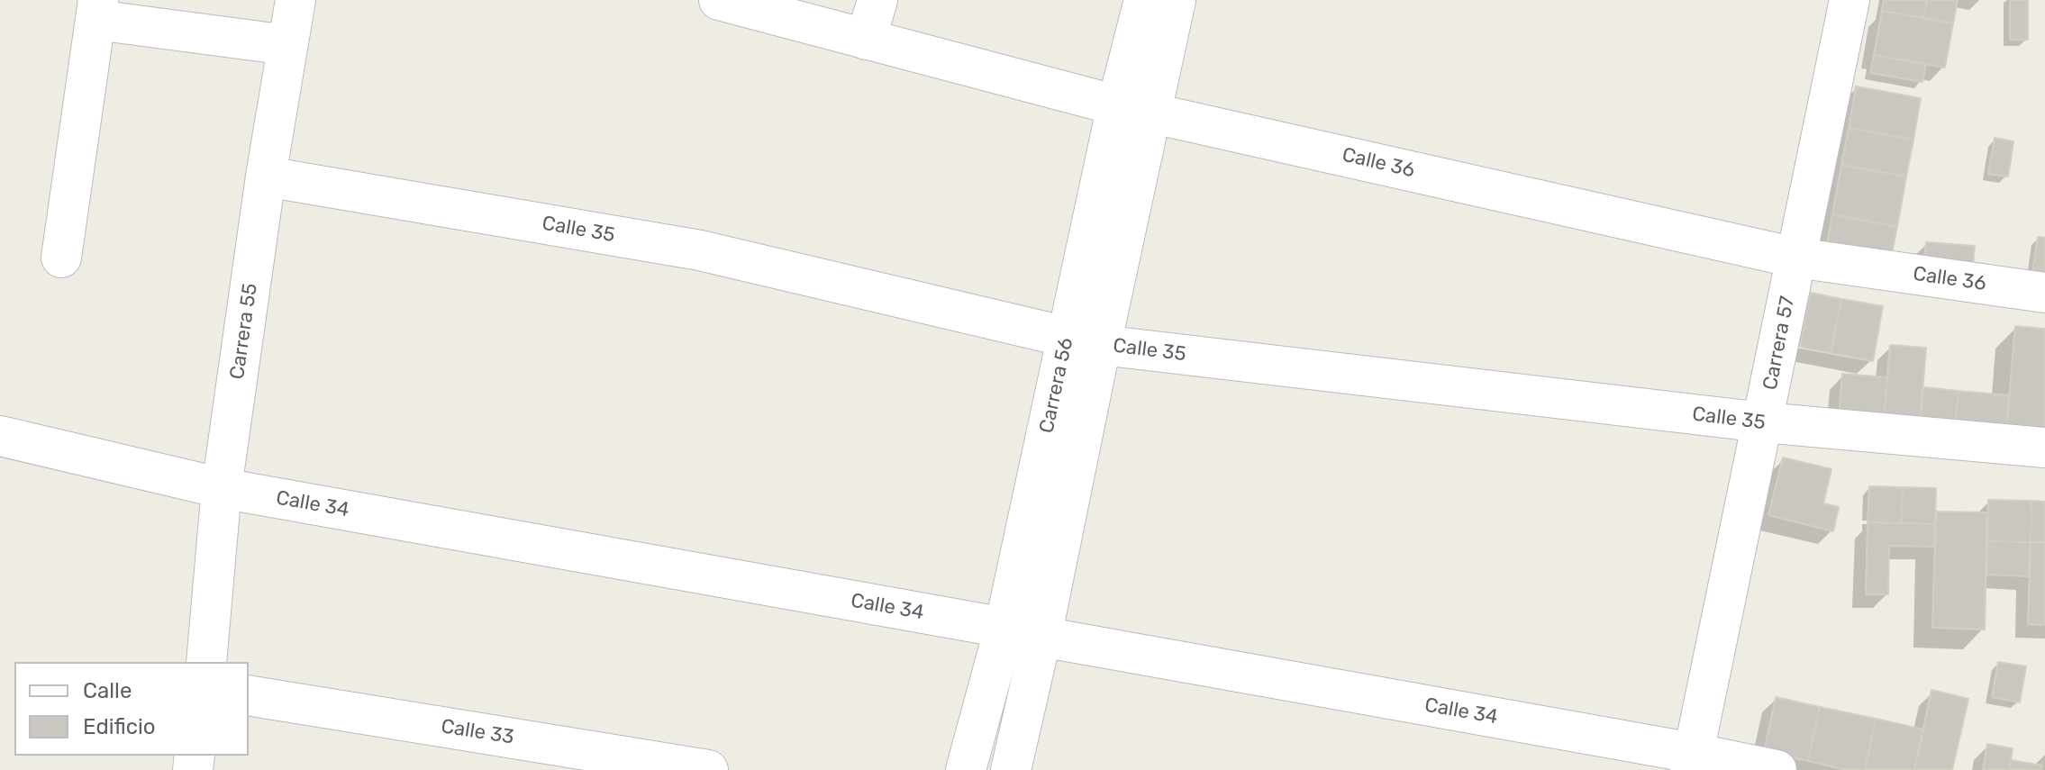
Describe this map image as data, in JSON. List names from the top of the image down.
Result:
{
  "streets": {
    "street": [
      "Calle 36",
      "Calle 35",
      "Carrera 55",
      "Carrera 57",
      "Carrera 56",
      "Calle 34",
      "Calle 33"
    ]
  },
  "crossings": [
    ["Calle 36", "Carrera 57"],
    ["Calle 36", "Carrera 56"],
    ["Calle 35", "Carrera 55"],
    ["Calle 35", "Carrera 57"],
    ["Calle 35", "Carrera 56"],
    ["Carrera 55", "Calle 34"],
    ["Carrera 57", "Calle 34"],
    ["Carrera 56", "Calle 34"]
  ],
  "legend": ["Calle", "Edificio"]
}
